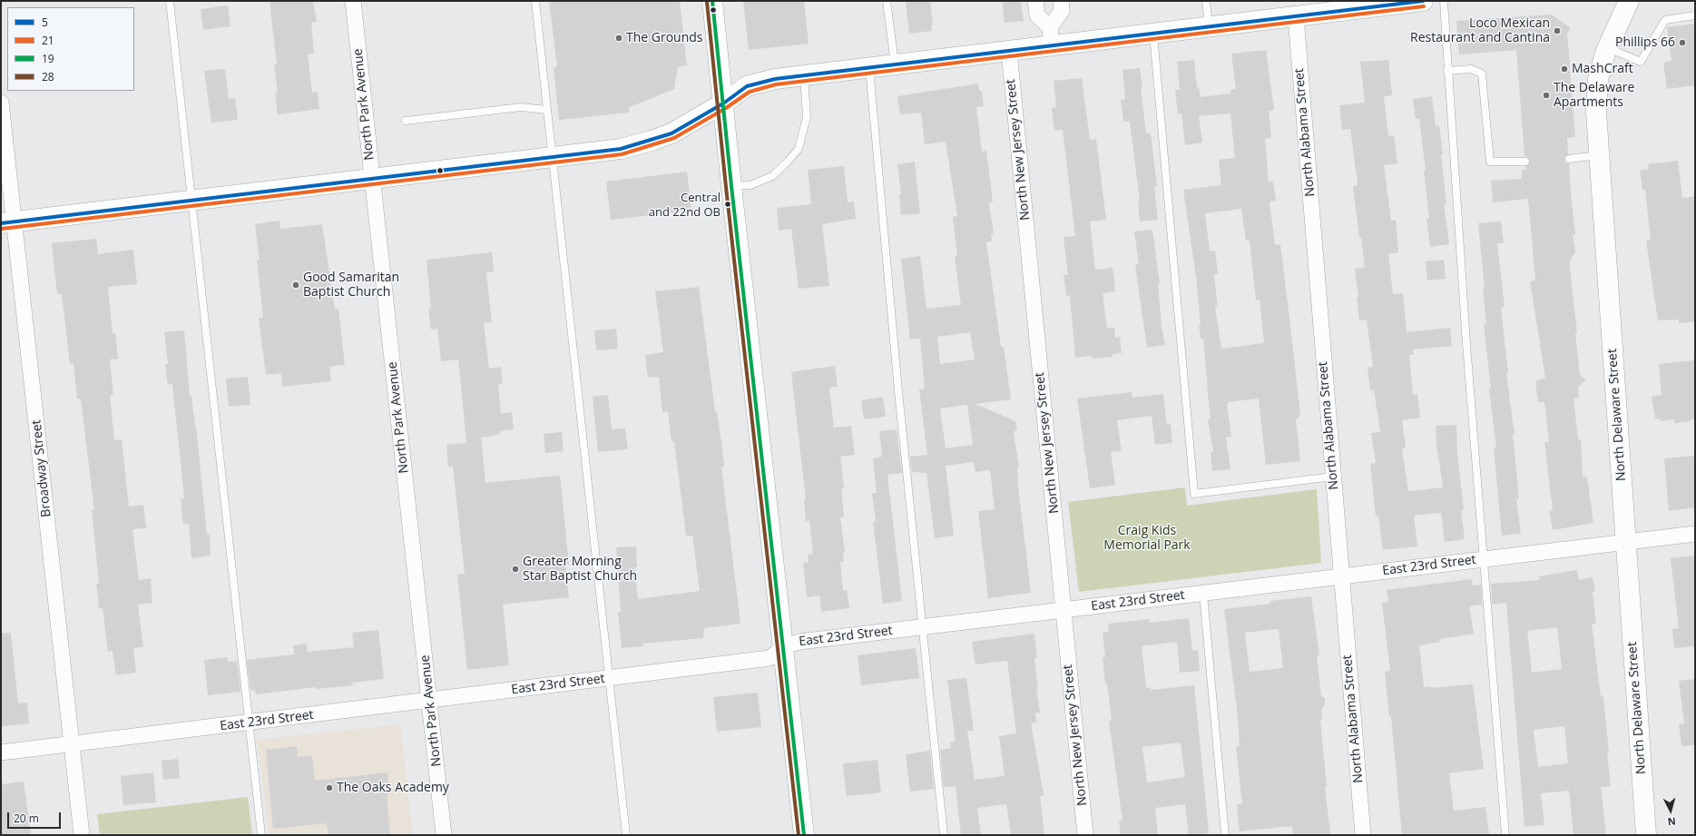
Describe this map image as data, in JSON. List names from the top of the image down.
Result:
{
  "streets": {
    "main road": ["North Delaware Street"],
    "street": [
      "North Park Avenue",
      "North Alabama Street",
      "North New Jersey Street",
      "Broadway Street",
      "East 23rd Street"
    ]
  },
  "crossings": [
    ["North Park Avenue", "East 23rd Street"],
    ["North Alabama Street", "East 23rd Street"],
    ["North New Jersey Street", "East 23rd Street"],
    ["North Delaware Street", "East 23rd Street"],
    ["Broadway Street", "East 23rd Street"]
  ],
  "parks": ["Craig Kids Memorial Park"],
  "places": [
    "Loco Mexican Restaurant and Cantina",
    "The Grounds",
    "Phillips 66",
    "MashCraft",
    "The Delaware Apartments",
    "Central and 22nd OB",
    "Good Samaritan Baptist Church",
    "Greater Morning Star Baptist Church",
    "The Oaks Academy"
  ],
  "lines": [
    "transit line 5",
    "transit line 19",
    "transit line 28",
    "transit line 21"
  ],
  "legend": [
    "5",
    "21",
    "19",
    "28"
  ],
  "scale_bar": "20 m",
  "north": "bottom"
}
